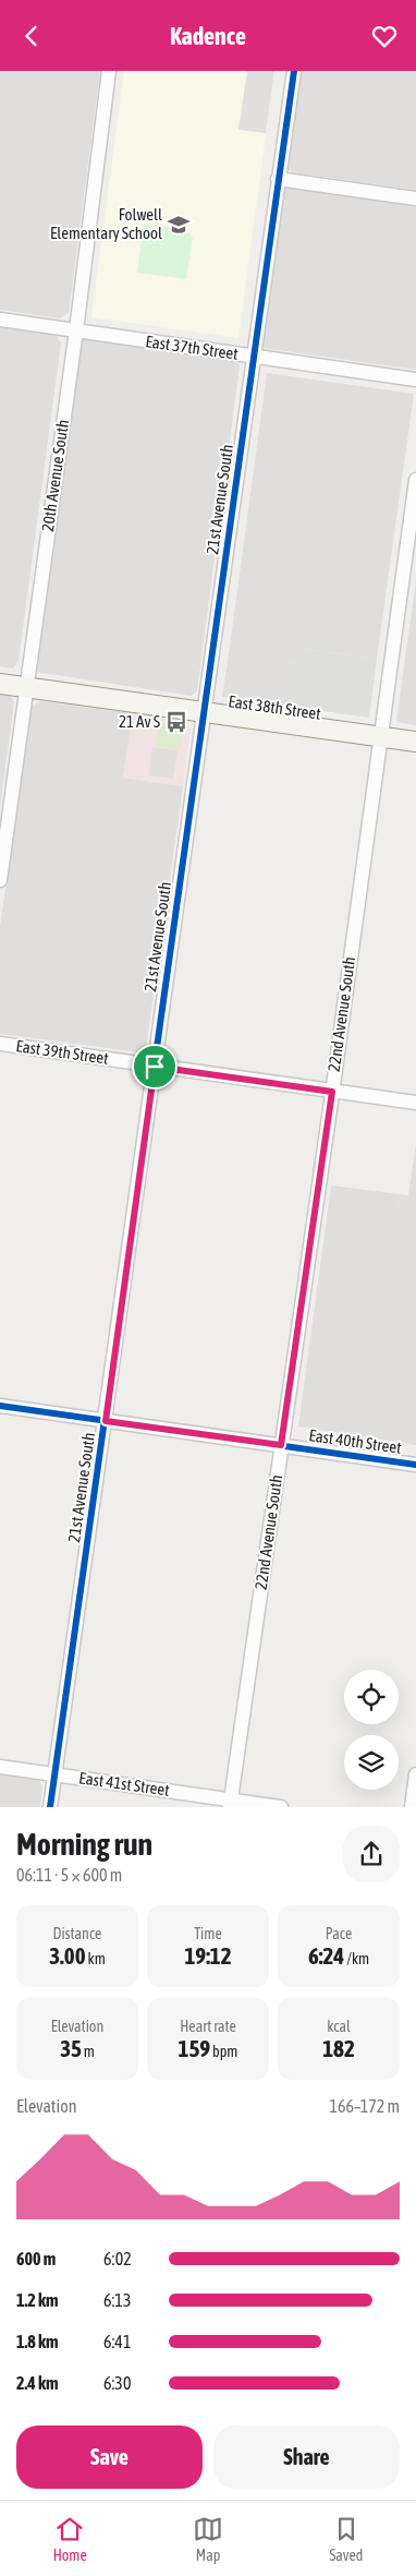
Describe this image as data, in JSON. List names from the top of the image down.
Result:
{
  "streets": {
    "street": [
      "East 37th Street",
      "20th Avenue South",
      "21st Avenue South",
      "East 38th Street",
      "22nd Avenue South",
      "East 39th Street",
      "East 40th Street",
      "East 41st Street"
    ]
  },
  "crossings": [
    ["East 37th Street", "20th Avenue South"],
    ["East 37th Street", "21st Avenue South"],
    ["20th Avenue South", "East 38th Street"],
    ["21st Avenue South", "East 38th Street"],
    ["21st Avenue South", "East 39th Street"],
    ["21st Avenue South", "East 40th Street"],
    ["21st Avenue South", "East 41st Street"],
    ["East 38th Street", "22nd Avenue South"],
    ["22nd Avenue South", "East 39th Street"],
    ["22nd Avenue South", "East 40th Street"],
    ["22nd Avenue South", "East 41st Street"]
  ],
  "places": {
    "school or university": ["Folwell Elementary School"],
    "bus stop": ["21 Av S"]
  },
  "page": {
    "header": "Kadence",
    "heading": ["Morning run", "06:11 · 5 × 600 m"],
    "stats": [
      ["Distance", "3.00 km"],
      ["Time", "19:12"],
      ["Pace", "6:24 /km"],
      ["Elevation", "35 m"],
      ["Heart rate", "159 bpm"],
      ["kcal", "182"]
    ],
    "chart": ["Elevation", "166–172 m"],
    "list": [
      {
        "name": "600 m",
        "note": "6:02"
      },
      {
        "name": "1.2 km",
        "note": "6:13"
      },
      {
        "name": "1.8 km",
        "note": "6:41"
      },
      {
        "name": "2.4 km",
        "note": "6:30"
      }
    ],
    "buttons": ["Save", "Share"],
    "tabs": ["Home", "Map", "Saved"]
  }
}
